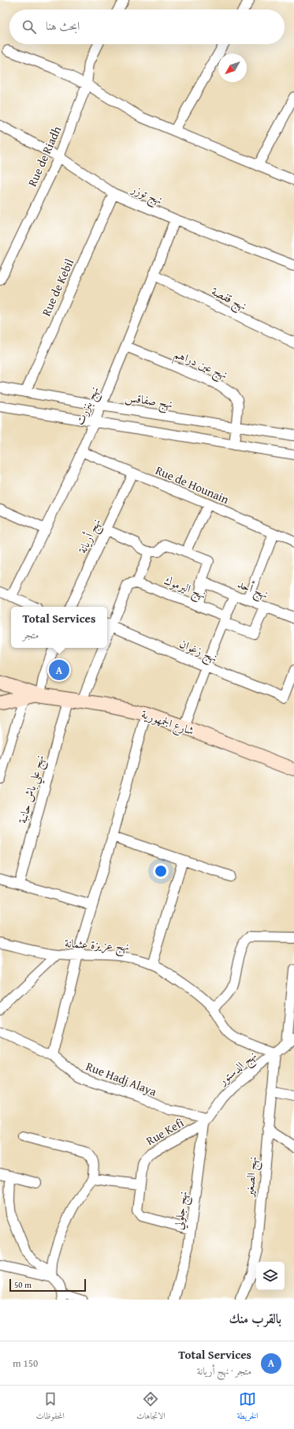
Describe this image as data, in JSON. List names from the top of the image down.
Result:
{
  "streets": {
    "main road": ["شارع الجمهورية"],
    "street": [
      "Rue de Riadh",
      "نهج توزر",
      "Rue de Kebil",
      "نهج قفصة",
      "نهج عين دراهم",
      "نهج صفاقس",
      "نهج بنزرت",
      "Rue de Hounain",
      "نهج أريانة",
      "نهج اليرموك",
      "نهج أحد",
      "نهج زغوان",
      "نهج علي باش حانبة",
      "نهج عزيزة عثمانة",
      "نهج الدستور",
      "Rue Hadj Alaya",
      "Rue Kefi",
      "نهج الصغير",
      "نهج جلولي"
    ]
  },
  "crossings": [
    ["Rue de Riadh", "نهج توزر"],
    ["نهج توزر", "Rue de Kebil"],
    ["نهج توزر", "نهج بنزرت"],
    ["Rue de Kebil", "نهج صفاقس"],
    ["نهج قفصة", "نهج بنزرت"],
    ["نهج عين دراهم", "نهج صفاقس"],
    ["نهج عين دراهم", "نهج بنزرت"],
    ["نهج صفاقس", "نهج بنزرت"],
    ["نهج بنزرت", "Rue de Hounain"],
    ["Rue de Hounain", "نهج أريانة"],
    ["نهج اليرموك", "نهج أحد"],
    ["شارع الجمهورية", "نهج علي باش حانبة"],
    ["نهج عزيزة عثمانة", "نهج الدستور"],
    ["نهج عزيزة عثمانة", "نهج الصغير"],
    ["نهج الدستور", "Rue Hadj Alaya"],
    ["نهج الدستور", "Rue Kefi"],
    ["نهج الدستور", "نهج الصغير"],
    ["نهج الدستور", "نهج جلولي"],
    ["Rue Hadj Alaya", "Rue Kefi"],
    ["Rue Hadj Alaya", "نهج جلولي"],
    ["Rue Kefi", "نهج جلولي"]
  ],
  "scale_bar": "50 m",
  "north": "bottom left",
  "page": {
    "search": "ابحث هنا",
    "popup": ["Total Services", "متجر"],
    "pins": "A",
    "scale": "50 m",
    "heading": "بالقرب منك",
    "list": [
      {
        "mark": "A",
        "name": "Total Services",
        "note": "متجر · نهج أريانة",
        "value": "150 m"
      }
    ],
    "nav": ["الخريطة", "الاتجاهات", "المحفوظات"]
  }
}
